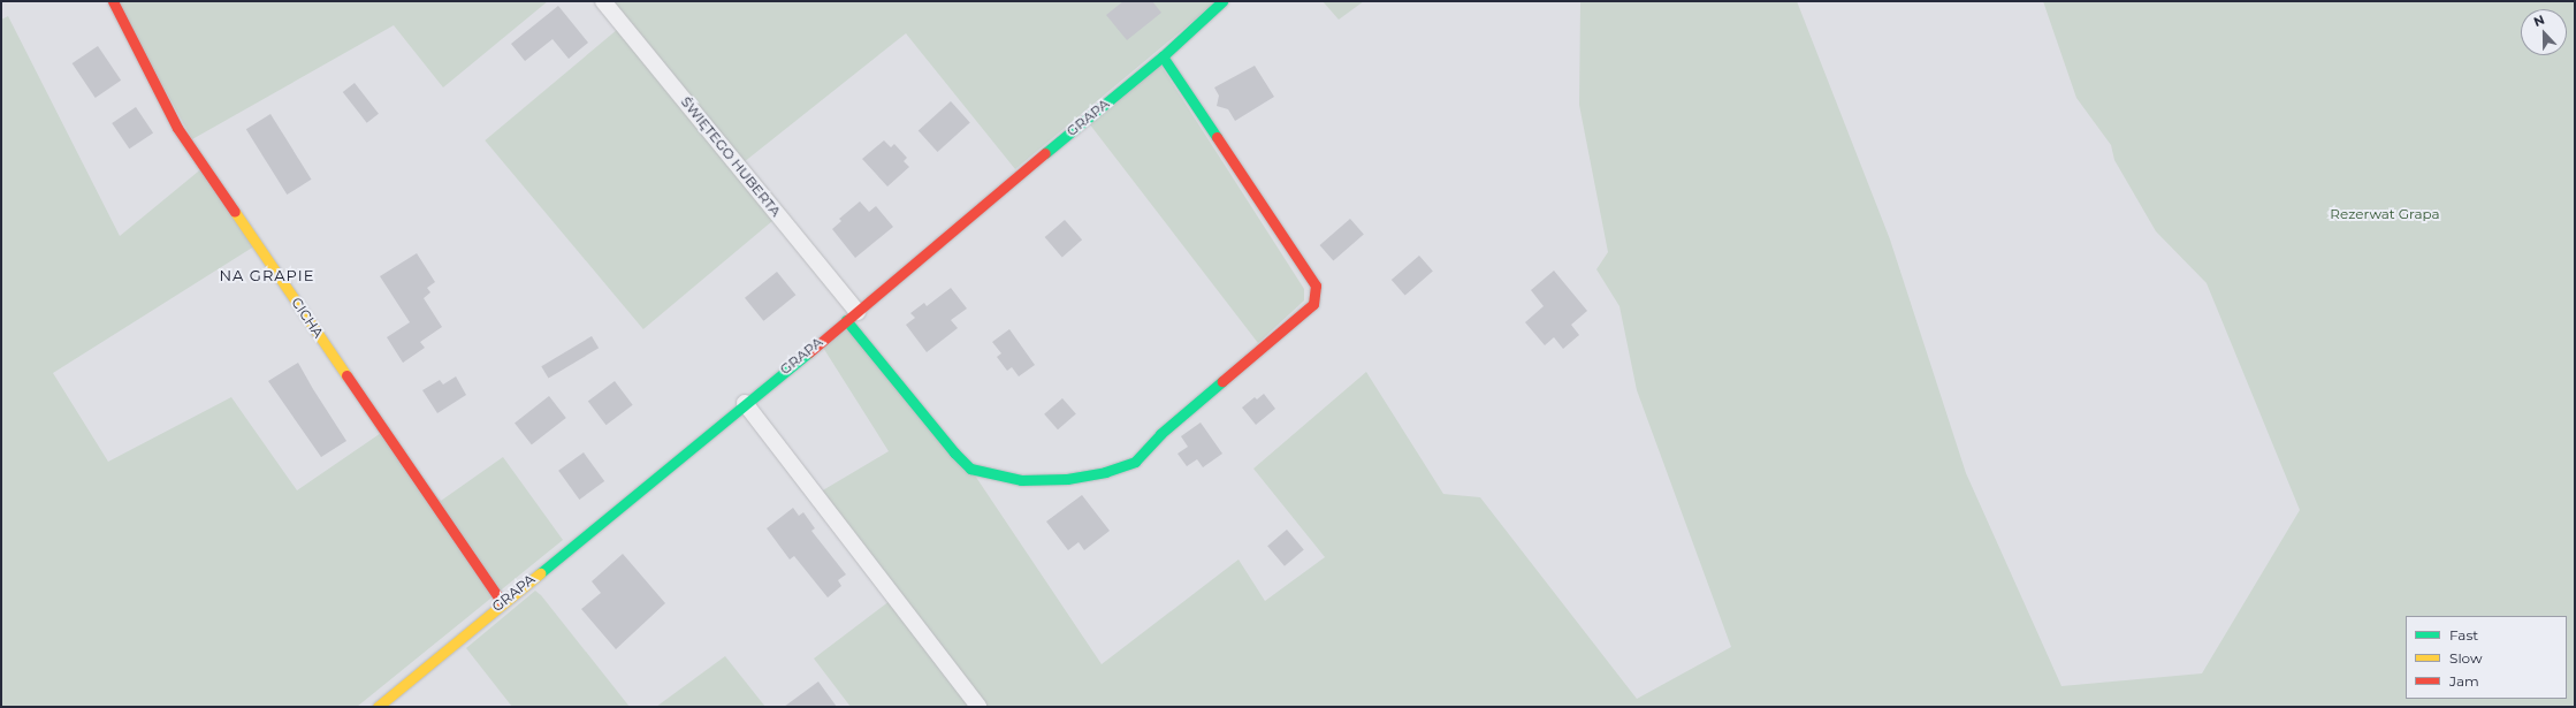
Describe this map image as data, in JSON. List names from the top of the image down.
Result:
{
  "streets": {
    "street": ["GRAPA", "ŚWIĘTEGO HUBERTA", "CICHA"]
  },
  "crossings": [
    ["GRAPA", "ŚWIĘTEGO HUBERTA"],
    ["GRAPA", "CICHA"]
  ],
  "districts": ["NA GRAPIE"],
  "parks": ["Rezerwat Grapa"],
  "legend": ["Fast", "Slow", "Jam"],
  "north": "top"
}
